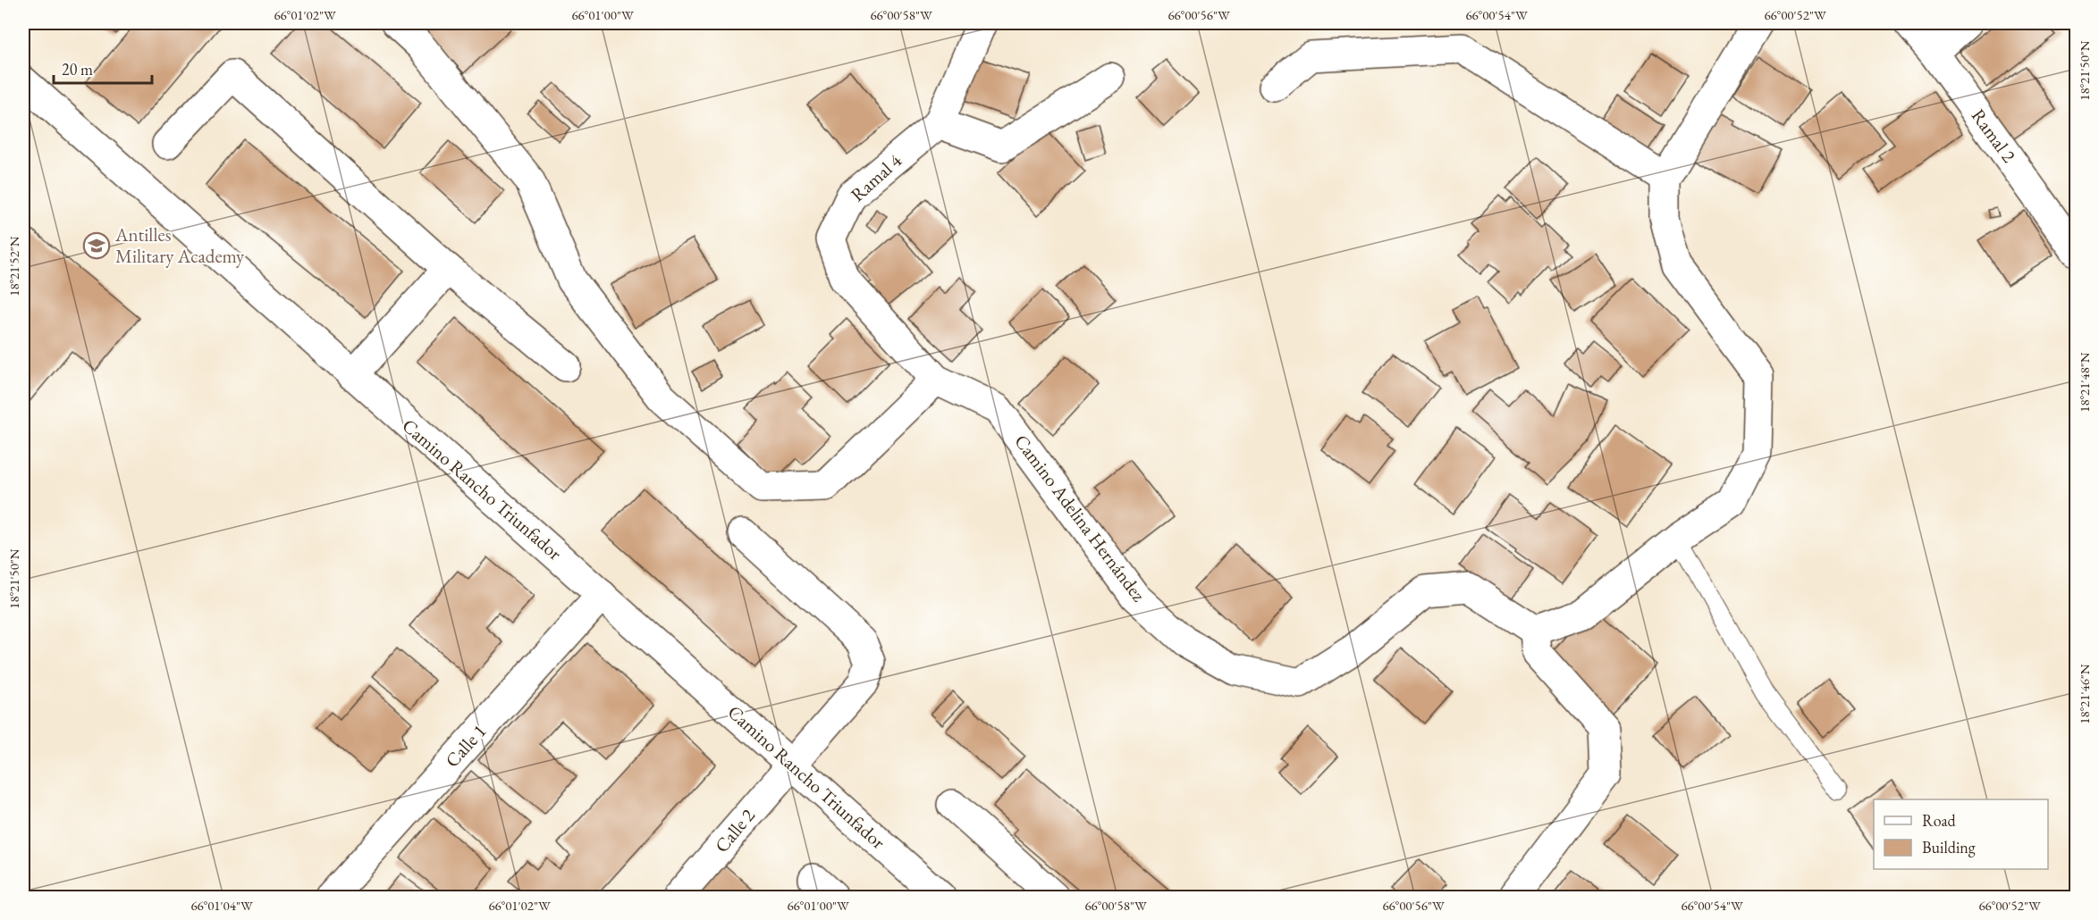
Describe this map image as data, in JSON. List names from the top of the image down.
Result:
{
  "streets": {
    "street": [
      "Ramal 2",
      "Ramal 4",
      "Camino Rancho Triunfador",
      "Camino Adelina Hernández",
      "Calle 1",
      "Calle 2"
    ]
  },
  "crossings": [
    ["Ramal 4", "Camino Adelina Hernández"],
    ["Camino Rancho Triunfador", "Calle 1"],
    ["Camino Rancho Triunfador", "Calle 2"]
  ],
  "places": {
    "school or university": ["Antilles Military Academy"]
  },
  "legend": ["Road", "Building"],
  "scale_bar": "20 m",
  "coordinates": [
    "66°01'02\"W",
    "66°01'00\"W",
    "66°00'58\"W",
    "66°00'56\"W",
    "66°00'54\"W",
    "66°00'52\"W",
    "18°21'50\"N",
    "18°21'52\"N",
    "18°21'48\"N",
    "18°21'46\"N",
    "66°01'04\"W"
  ]
}
